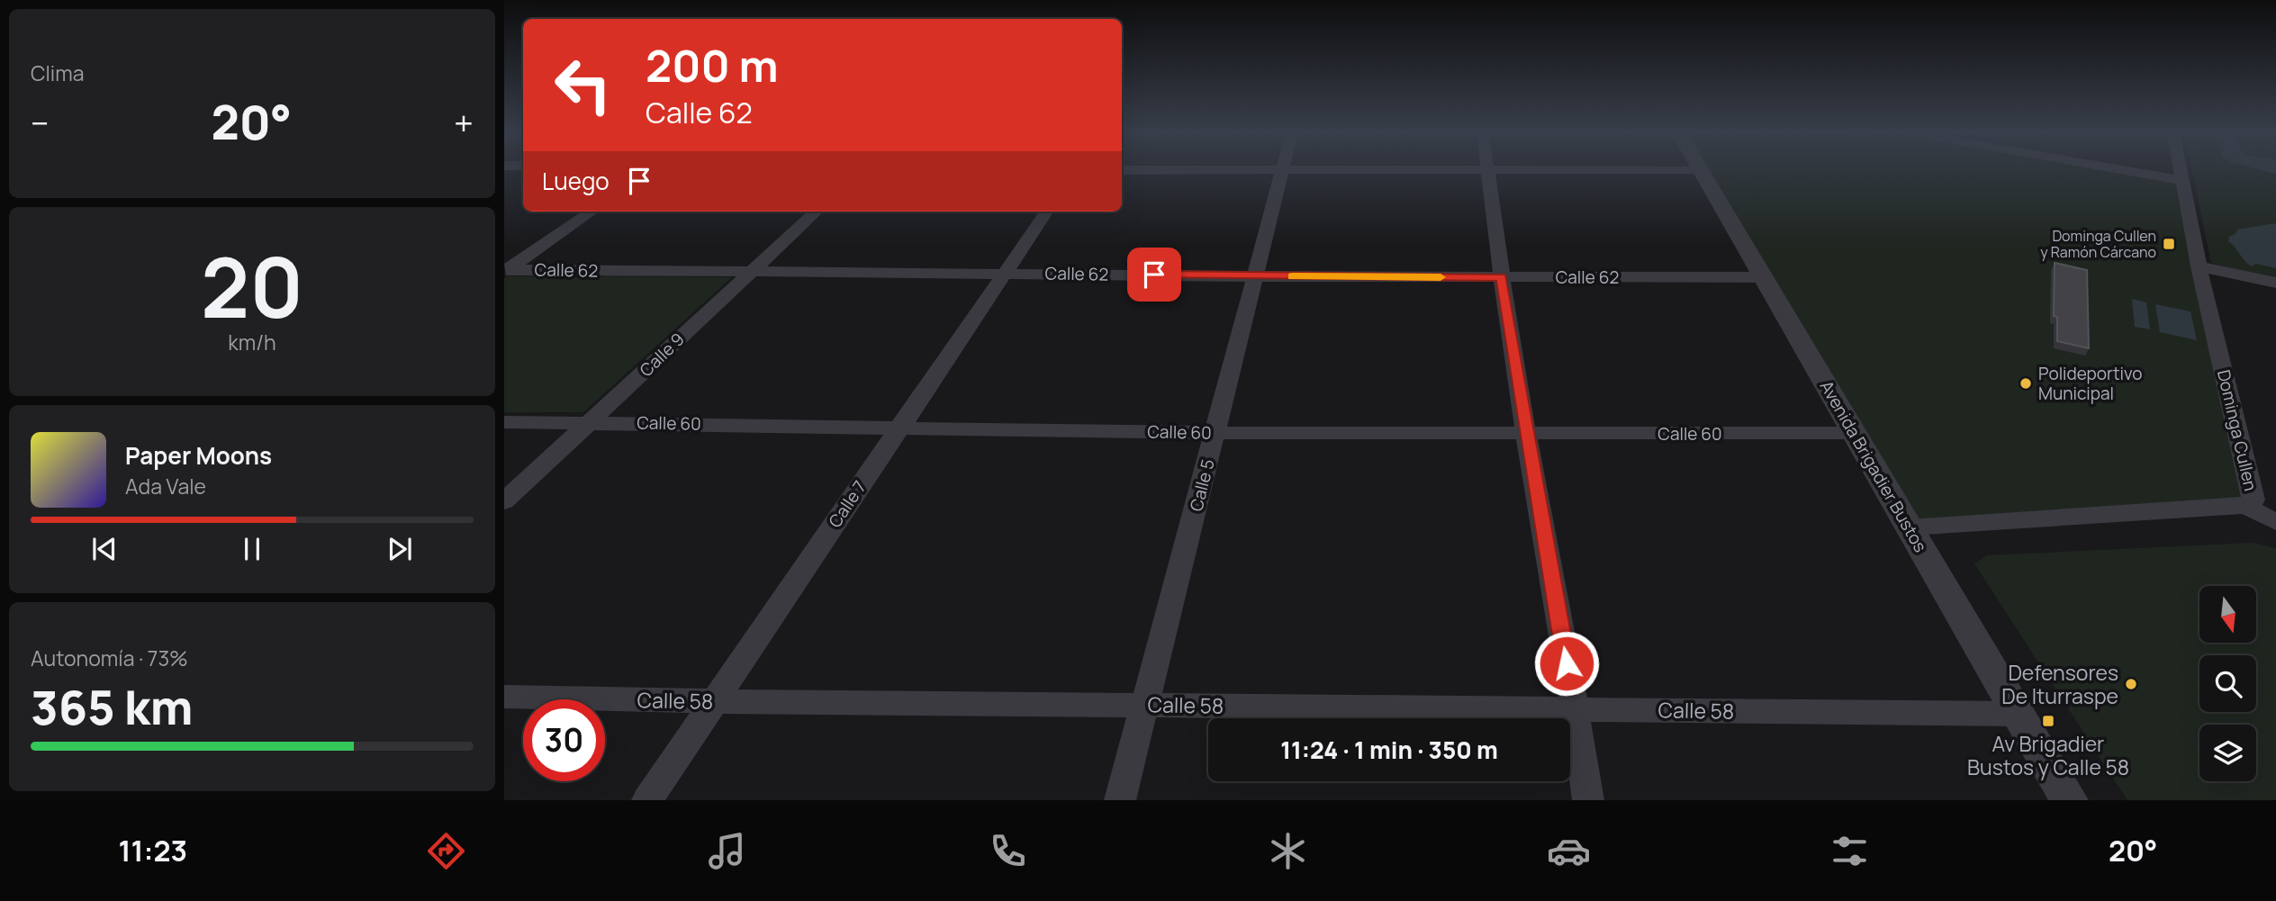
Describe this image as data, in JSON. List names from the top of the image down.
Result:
{
  "streets": {
    "street": [
      "Calle 62",
      "Calle 9",
      "Calle 60",
      "Dominga Cullen",
      "Avenida Brigadier Bustos",
      "Calle 5",
      "Calle 7",
      "Calle 58"
    ]
  },
  "crossings": [
    ["Calle 62", "Calle 9"],
    ["Calle 62", "Avenida Brigadier Bustos"],
    ["Calle 62", "Calle 5"],
    ["Calle 62", "Calle 7"],
    ["Calle 9", "Calle 60"],
    ["Calle 60", "Avenida Brigadier Bustos"],
    ["Calle 60", "Calle 5"],
    ["Calle 60", "Calle 7"],
    ["Dominga Cullen", "Avenida Brigadier Bustos"],
    ["Avenida Brigadier Bustos", "Calle 58"],
    ["Calle 5", "Calle 58"],
    ["Calle 7", "Calle 58"]
  ],
  "places": {
    "transit": ["Dominga Cullen y Ramón Cárcano", "Av Brigadier Bustos y Calle 58"],
    "other": ["Polideportivo Municipal", "Defensores De Iturraspe"]
  },
  "north": "bottom",
  "page": {
    "tile": [
      "Clima",
      ["20", "km/h"],
      ["Autonomía · 73%", "365 km"]
    ],
    "turn": ["200 m", "Calle 62"],
    "heat": ["−", "20°", "+"],
    "then": "Luego",
    "song": ["Paper Moons", "Ada Vale"],
    "limit": "30",
    "trip": "11:24 · 1 min · 350 m",
    "tabs": ["11:23", "20°"]
  }
}
